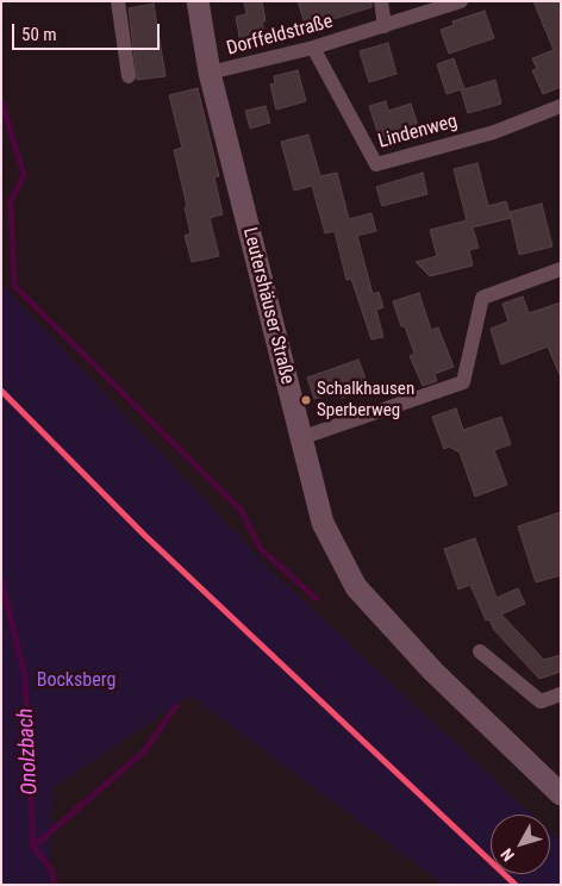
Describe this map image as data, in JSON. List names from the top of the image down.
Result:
{
  "streets": {
    "main road": ["Leutershäuser Straße"],
    "street": ["Dorffeldstraße", "Lindenweg"]
  },
  "crossings": [
    ["Dorffeldstraße", "Lindenweg"],
    ["Dorffeldstraße", "Leutershäuser Straße"]
  ],
  "water": ["Onolzbach"],
  "parks": ["Bocksberg"],
  "places": ["Schalkhausen Sperberweg"],
  "scale_bar": "50 m",
  "north": "bottom left"
}
